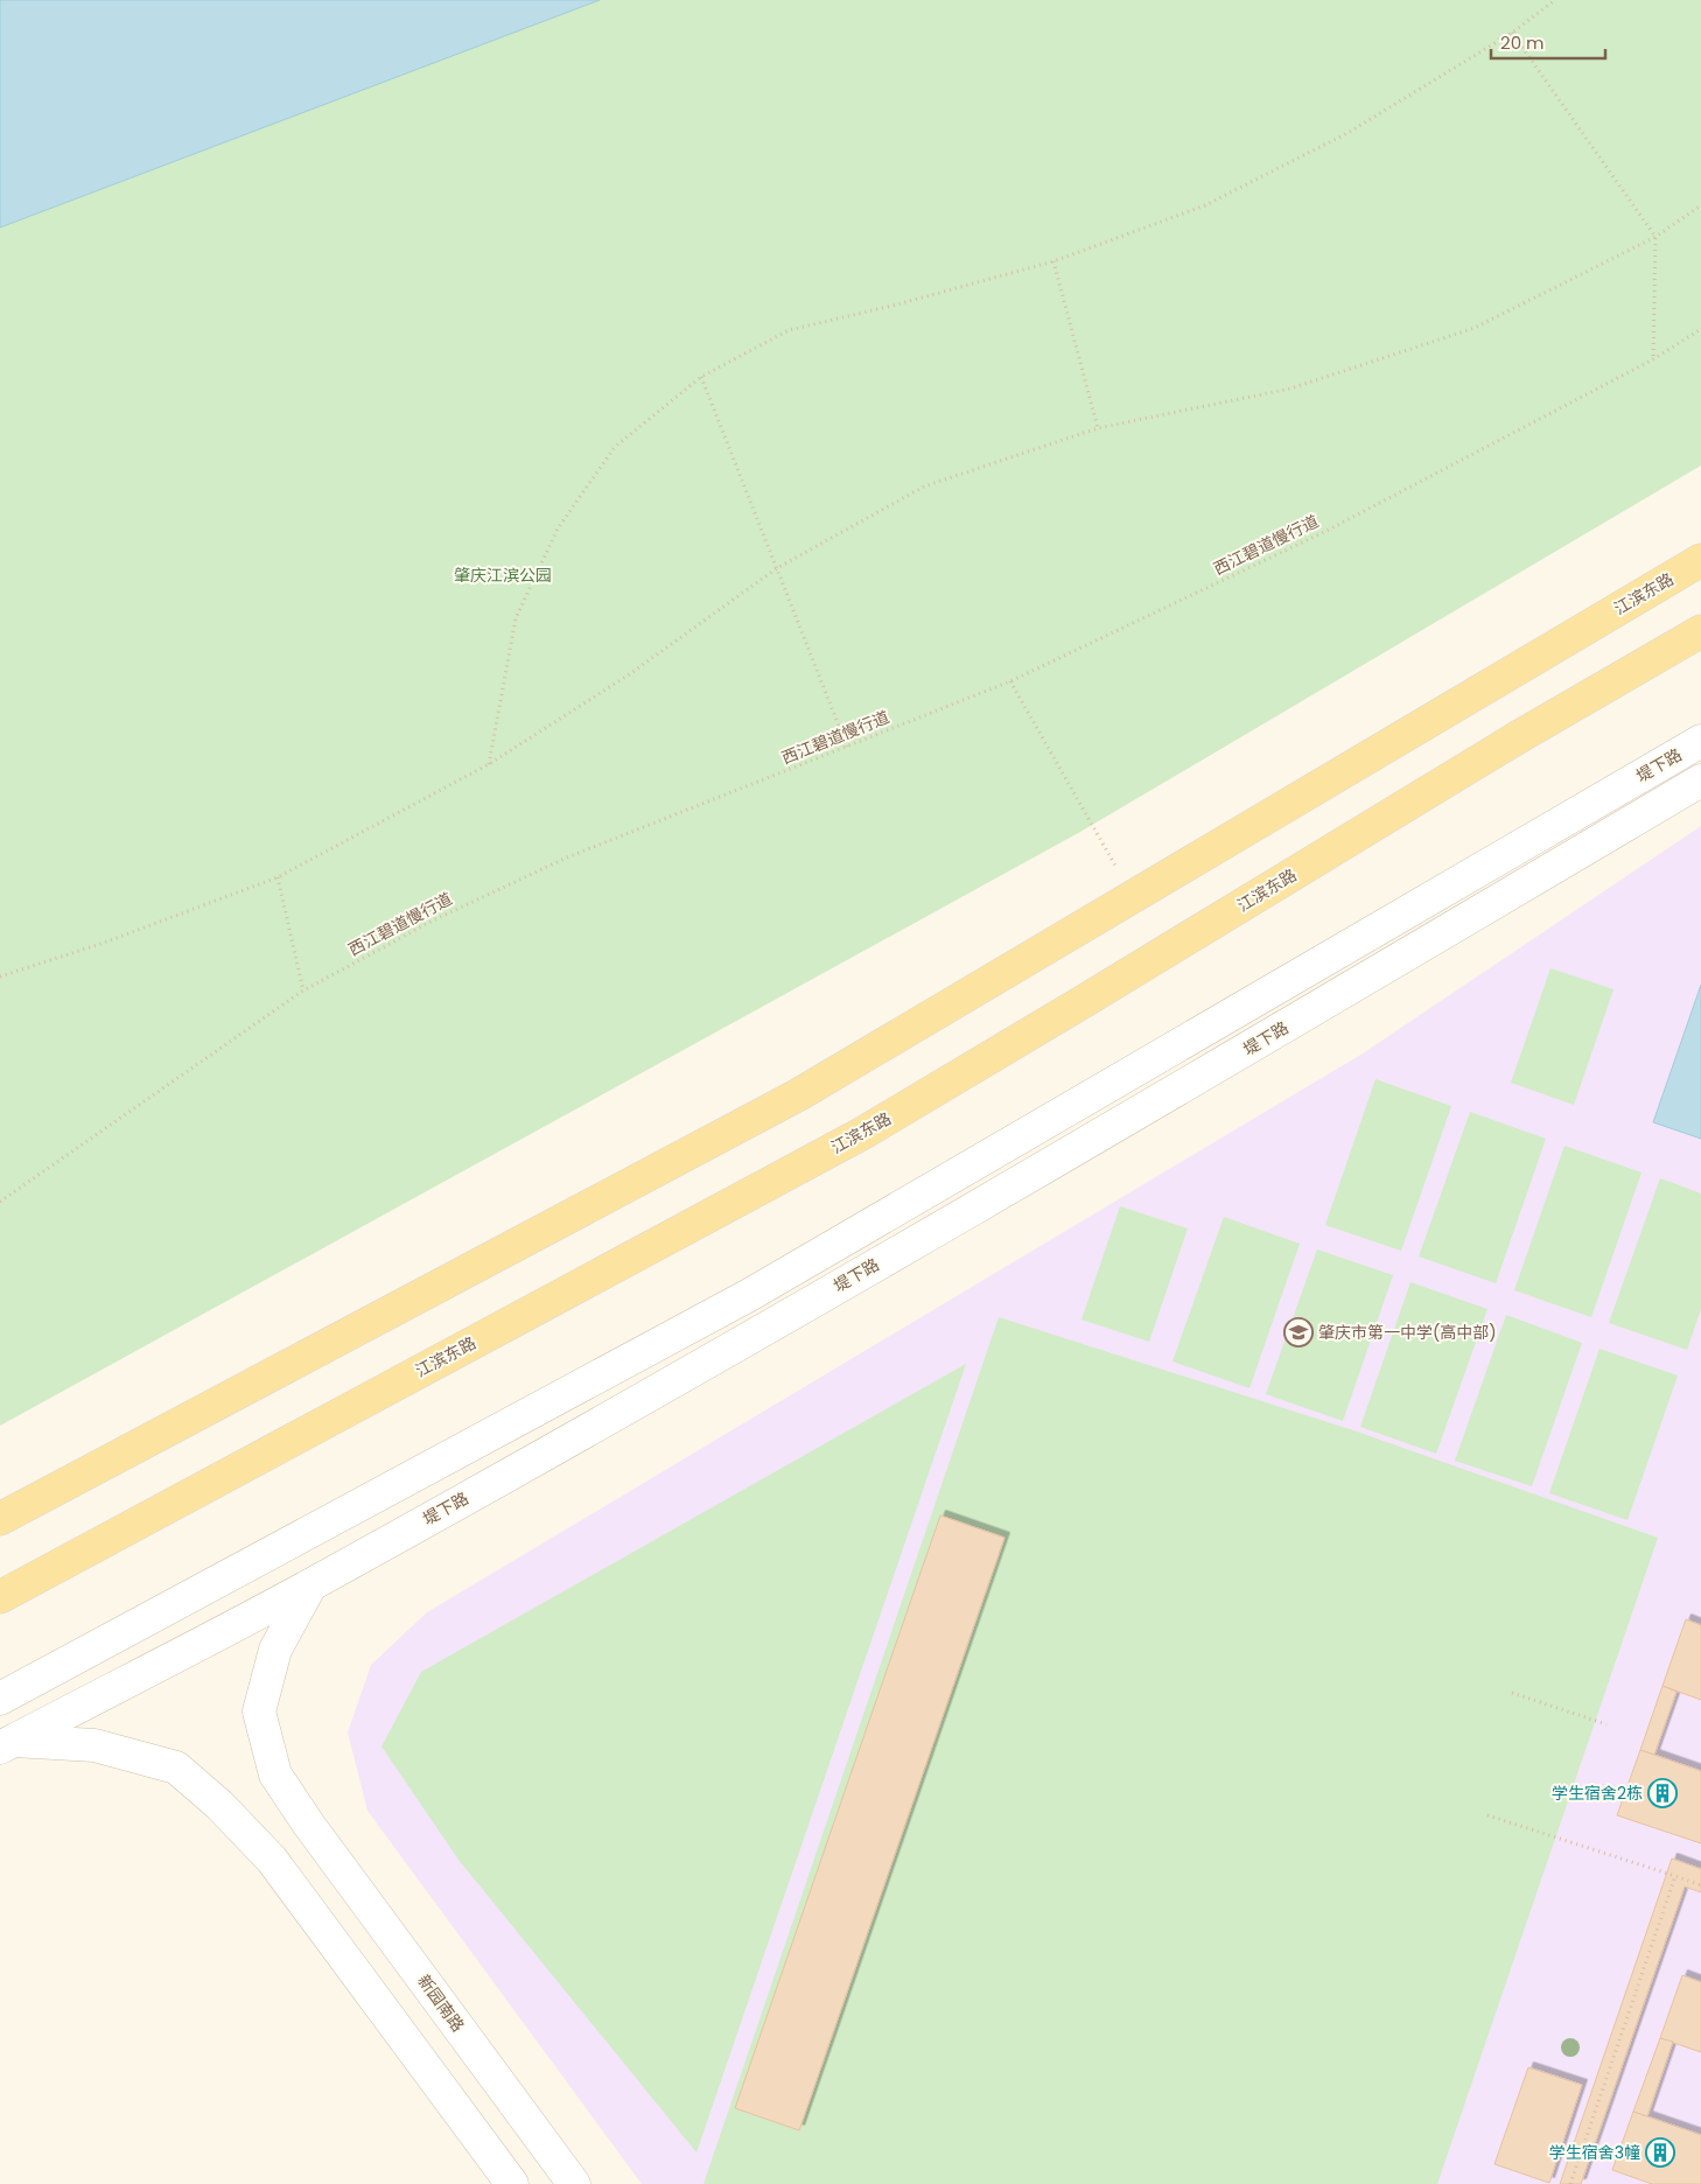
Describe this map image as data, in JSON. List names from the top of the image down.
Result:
{
  "streets": {
    "main road": ["江滨东路"],
    "street": ["堤下路", "新园南路"],
    "path": ["西江碧道慢行道"]
  },
  "crossings": [
    ["堤下路", "新园南路"]
  ],
  "parks": ["肇庆江滨公园"],
  "places": {
    "school or university": ["肇庆市第一中学(高中部)"],
    "building": ["学生宿舍2栋", "学生宿舍3幢"]
  },
  "scale_bar": "20 m"
}
